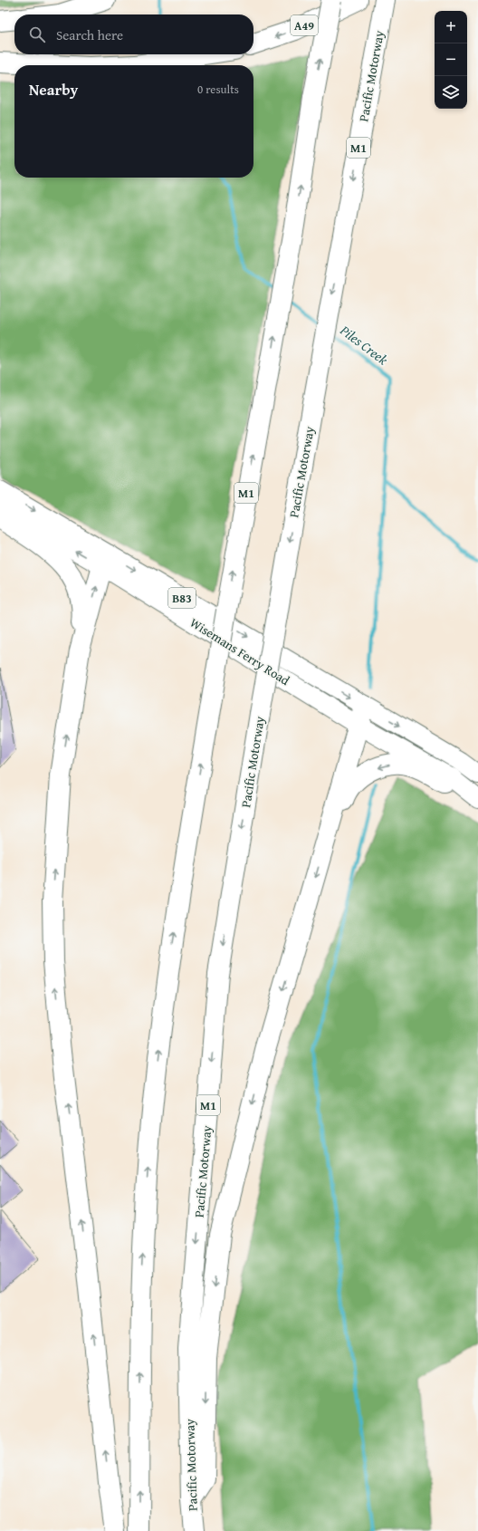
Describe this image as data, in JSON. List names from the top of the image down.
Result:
{
  "streets": {
    "highway": ["A49", "Pacific Motorway", "M1"],
    "main road": ["B83", "Wisemans Ferry Road"]
  },
  "water": ["Piles Creek"],
  "page": {
    "map_buttons": ["+", "−"],
    "search": "Search here",
    "heading": ["Nearby", "0 results"]
  }
}
